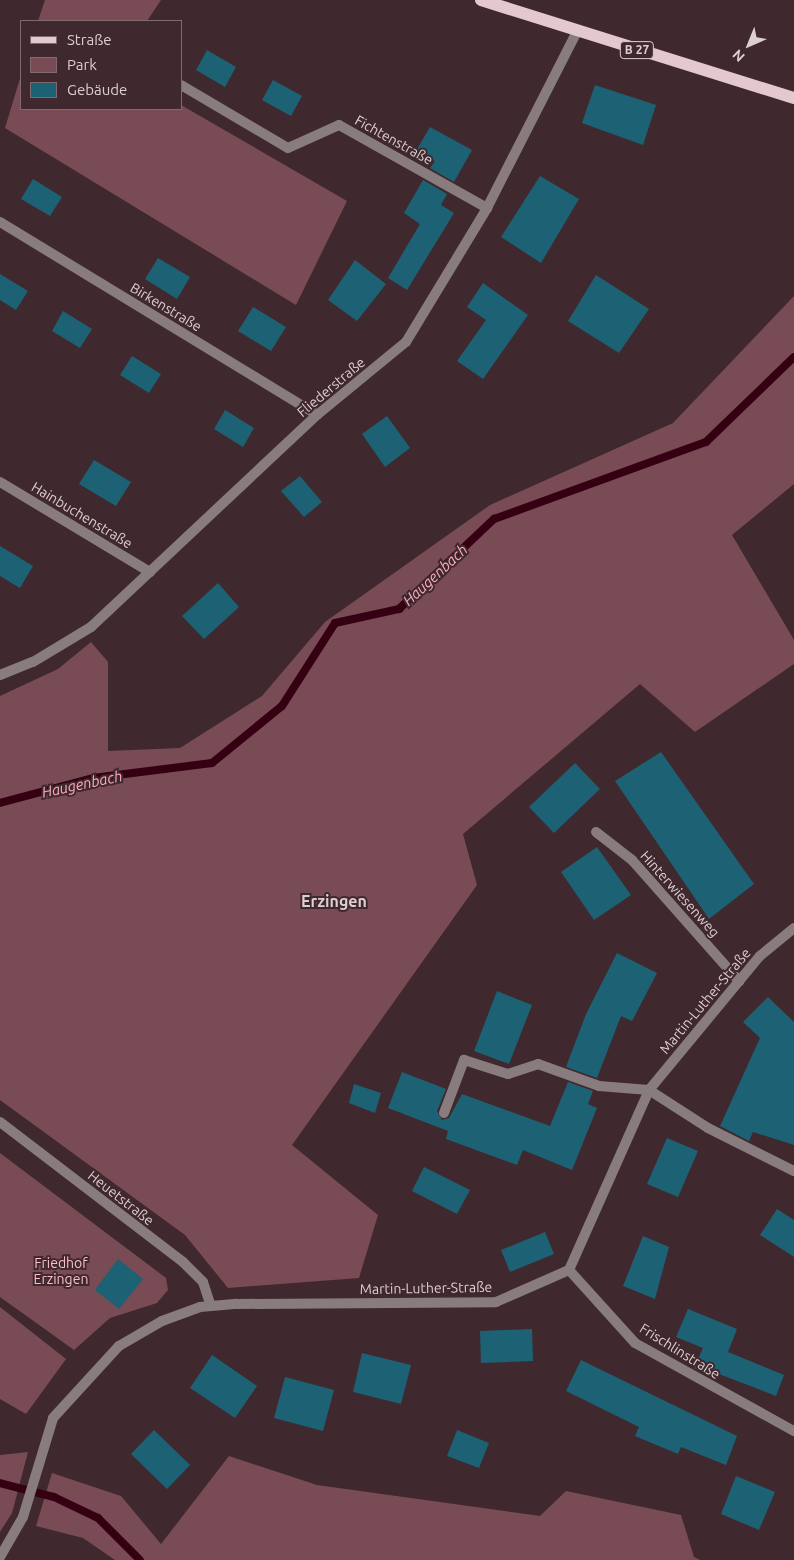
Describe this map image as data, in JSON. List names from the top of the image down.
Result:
{
  "streets": {
    "main road": ["B 27"],
    "street": [
      "Fichtenstraße",
      "Birkenstraße",
      "Fliederstraße",
      "Hainbuchenstraße",
      "Hinterwiesenweg",
      "Martin-Luther-Straße",
      "Heuetstraße",
      "Frischlinstraße"
    ]
  },
  "crossings": [
    ["B 27", "Fliederstraße"],
    ["Fichtenstraße", "Fliederstraße"],
    ["Birkenstraße", "Fliederstraße"],
    ["Fliederstraße", "Hainbuchenstraße"],
    ["Hinterwiesenweg", "Martin-Luther-Straße"],
    ["Martin-Luther-Straße", "Heuetstraße"],
    ["Martin-Luther-Straße", "Frischlinstraße"]
  ],
  "districts": ["Erzingen"],
  "water": ["Haugenbach"],
  "parks": ["Friedhof Erzingen"],
  "legend": ["Straße", "Park", "Gebäude"],
  "north": "bottom left"
}
